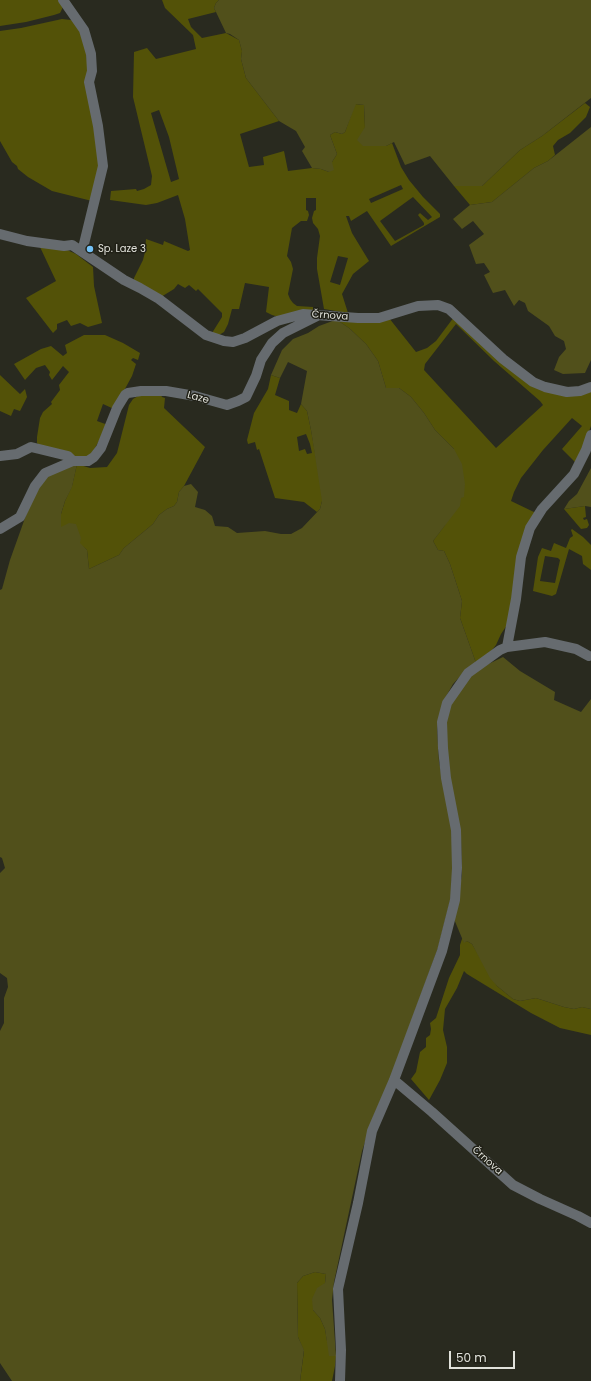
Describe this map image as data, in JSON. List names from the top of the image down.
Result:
{
  "streets": {
    "street": ["Črnova", "Laze"]
  },
  "crossings": [
    ["Črnova", "Laze"]
  ],
  "places": ["Sp. Laze 3"],
  "scale_bar": "50 m"
}
